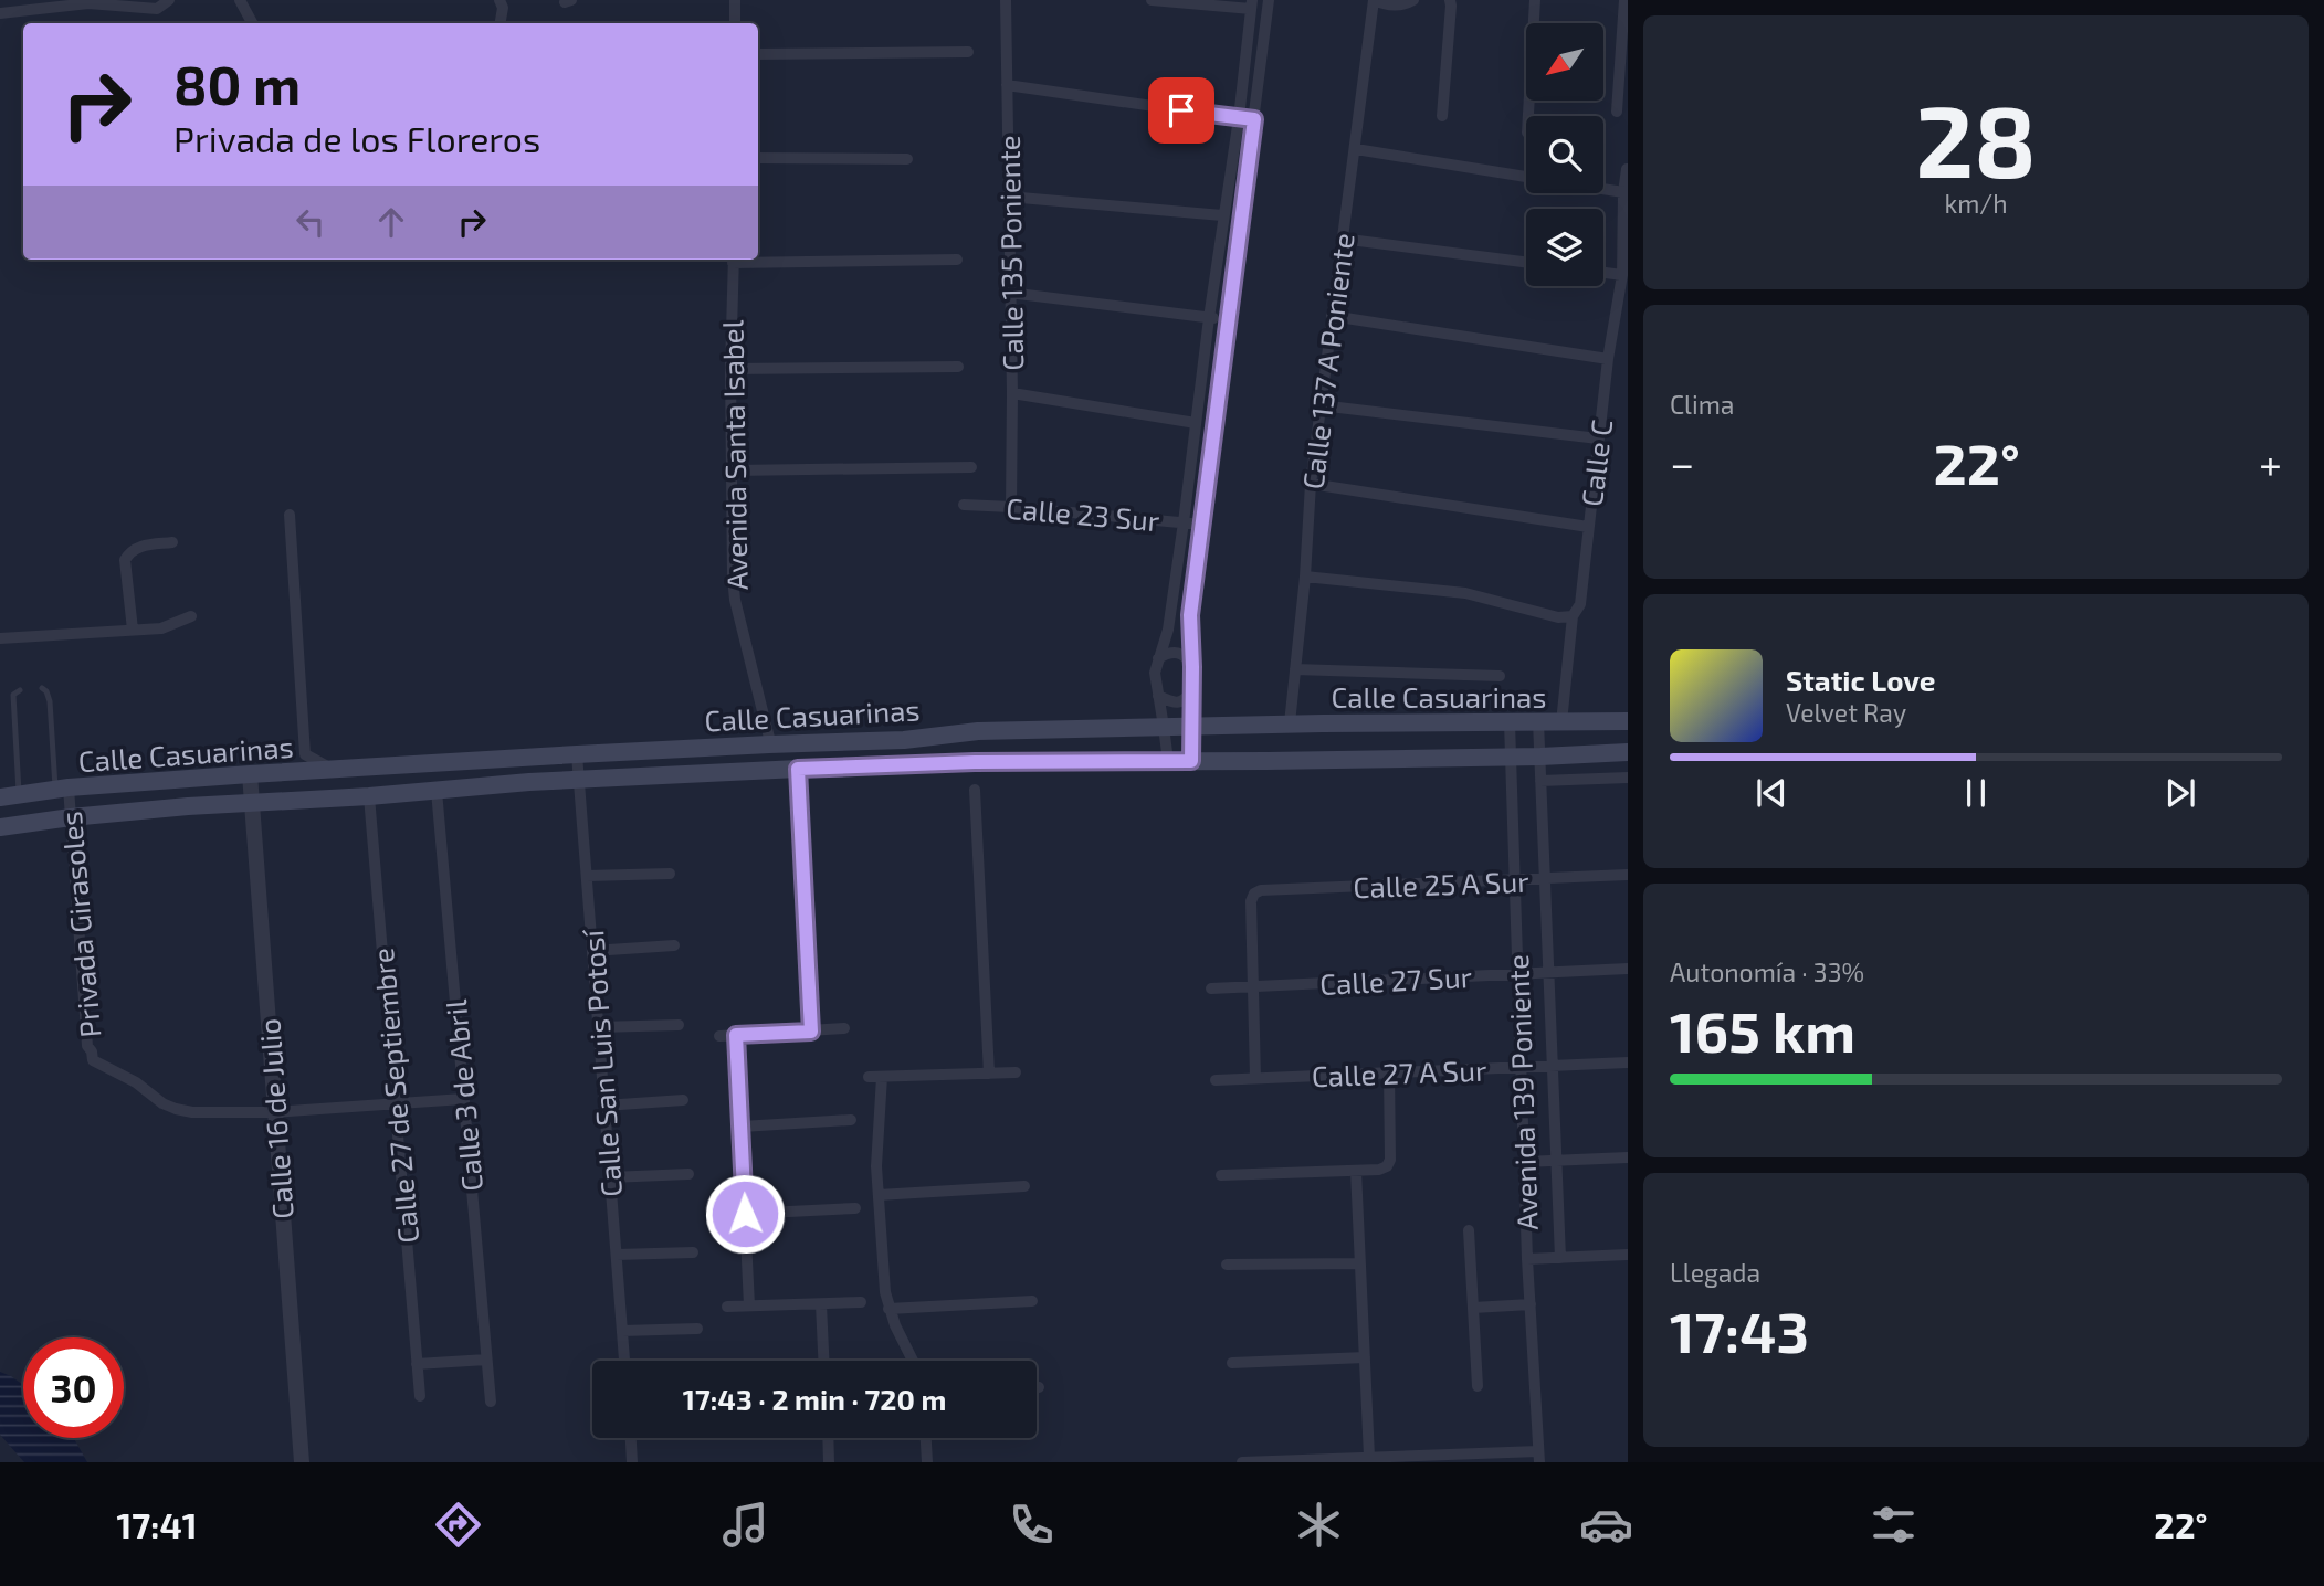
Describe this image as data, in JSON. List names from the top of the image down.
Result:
{
  "streets": {
    "main road": ["Calle Casuarinas"],
    "street": [
      "Calle 135 Poniente",
      "Calle 137 A Poniente",
      "Avenida Santa Isabel",
      "Calle C",
      "Calle 23 Sur",
      "Calle 25 A Sur",
      "Privada Girasoles",
      "Calle 27 Sur",
      "Calle San Luis Potosí",
      "Calle 27 A Sur",
      "Avenida 139 Poniente",
      "Calle 27 de Septiembre",
      "Calle 3 de Abril",
      "Calle 16 de Julio"
    ]
  },
  "crossings": [
    ["Calle 135 Poniente", "Calle 23 Sur"],
    ["Calle 137 A Poniente", "Calle Casuarinas"],
    ["Avenida Santa Isabel", "Calle Casuarinas"],
    ["Calle C", "Calle Casuarinas"],
    ["Calle Casuarinas", "Privada Girasoles"],
    ["Calle Casuarinas", "Calle San Luis Potosí"],
    ["Calle Casuarinas", "Avenida 139 Poniente"],
    ["Calle Casuarinas", "Calle 27 de Septiembre"],
    ["Calle Casuarinas", "Calle 3 de Abril"],
    ["Calle Casuarinas", "Calle 16 de Julio"],
    ["Calle 25 A Sur", "Calle 27 Sur"],
    ["Calle 25 A Sur", "Avenida 139 Poniente"],
    ["Privada Girasoles", "Calle 16 de Julio"],
    ["Calle 27 Sur", "Avenida 139 Poniente"],
    ["Calle 27 A Sur", "Avenida 139 Poniente"]
  ],
  "north": "bottom left",
  "page": {
    "tile": [
      ["28", "km/h"],
      "Clima",
      ["Autonomía · 33%", "165 km"],
      ["Llegada", "17:43"]
    ],
    "turn": ["80 m", "Privada de los Floreros"],
    "heat": ["−", "22°", "+"],
    "song": ["Static Love", "Velvet Ray"],
    "limit": "30",
    "trip": "17:43 · 2 min · 720 m",
    "tabs": ["17:41", "22°"]
  }
}
